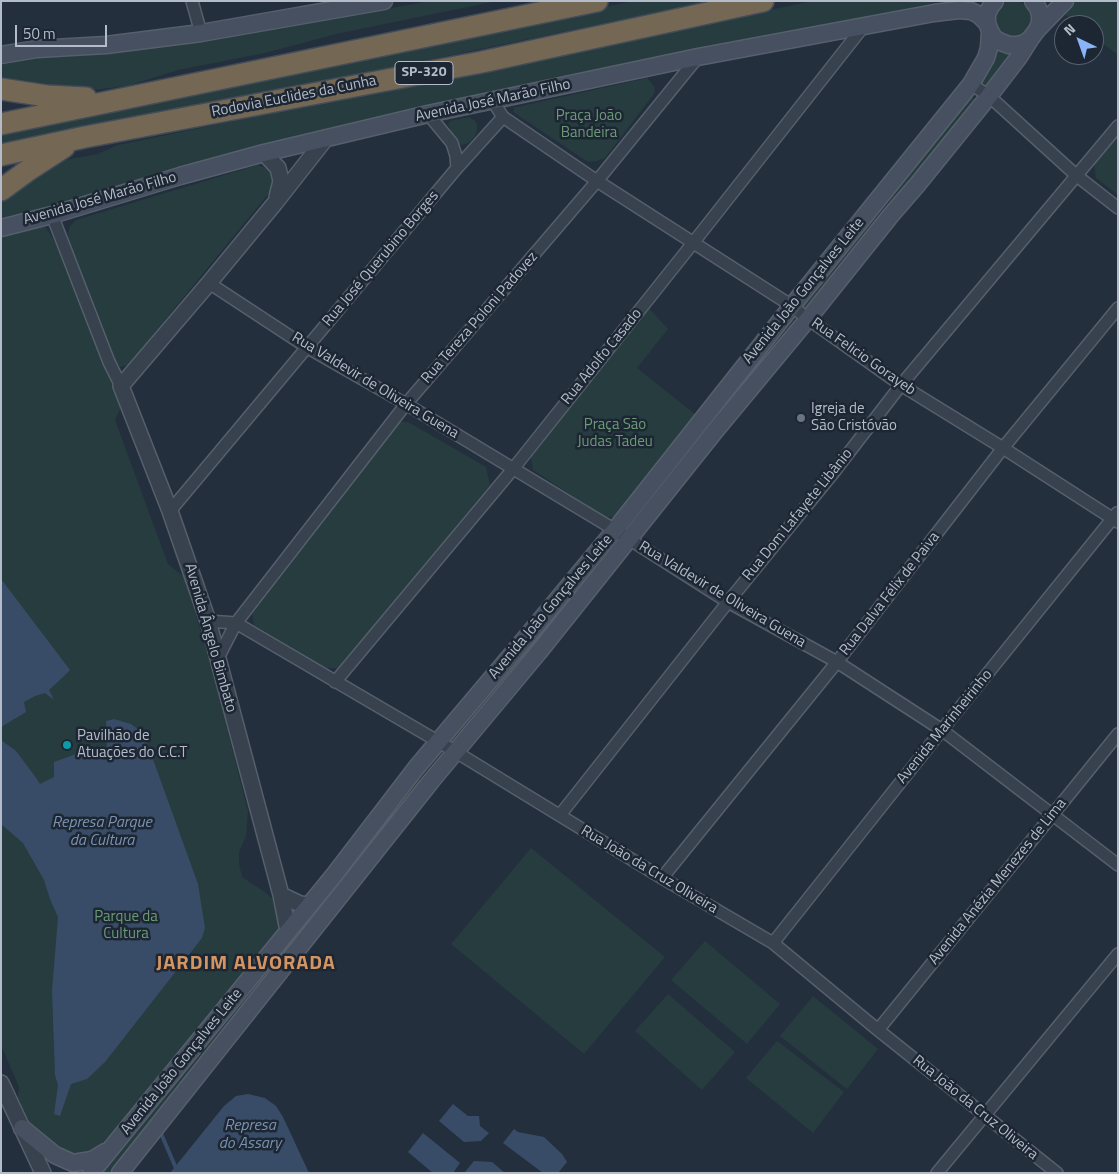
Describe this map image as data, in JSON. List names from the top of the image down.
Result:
{
  "streets": {
    "highway": ["SP-320", "Rodovia Euclides da Cunha"],
    "main road": ["Avenida José Marão Filho", "Avenida João Gonçalves Leite"],
    "street": [
      "Rua José Querubino Borges",
      "Rua Tereza Poloni Padovez",
      "Rua Adolfo Casado",
      "Rua Felicio Gorayeb",
      "Rua Valdevir de Oliveira Guena",
      "Rua Dom Lafayete Libânio",
      "Rua Dalva Félix de Paiva",
      "Avenida Ângelo Bimbato",
      "Avenida Marinheirinho",
      "Rua João da Cruz Oliveira",
      "Avenida Anézia Menezes de Lima"
    ]
  },
  "crossings": [
    ["Avenida José Marão Filho", "Avenida João Gonçalves Leite"],
    ["Avenida José Marão Filho", "Rua Tereza Poloni Padovez"],
    ["Avenida José Marão Filho", "Rua Adolfo Casado"],
    ["Avenida José Marão Filho", "Rua Felicio Gorayeb"],
    ["Avenida José Marão Filho", "Avenida Ângelo Bimbato"],
    ["Rua José Querubino Borges", "Rua Felicio Gorayeb"],
    ["Rua José Querubino Borges", "Rua Valdevir de Oliveira Guena"],
    ["Rua José Querubino Borges", "Avenida Ângelo Bimbato"],
    ["Avenida João Gonçalves Leite", "Rua Felicio Gorayeb"],
    ["Avenida João Gonçalves Leite", "Rua Valdevir de Oliveira Guena"],
    ["Avenida João Gonçalves Leite", "Avenida Ângelo Bimbato"],
    ["Avenida João Gonçalves Leite", "Rua João da Cruz Oliveira"],
    ["Rua Tereza Poloni Padovez", "Rua Felicio Gorayeb"],
    ["Rua Tereza Poloni Padovez", "Rua Valdevir de Oliveira Guena"],
    ["Rua Tereza Poloni Padovez", "Avenida Ângelo Bimbato"],
    ["Rua Tereza Poloni Padovez", "Rua João da Cruz Oliveira"],
    ["Rua Adolfo Casado", "Rua Felicio Gorayeb"],
    ["Rua Adolfo Casado", "Rua Valdevir de Oliveira Guena"],
    ["Rua Adolfo Casado", "Rua João da Cruz Oliveira"],
    ["Rua Felicio Gorayeb", "Rua Dom Lafayete Libânio"],
    ["Rua Felicio Gorayeb", "Rua Dalva Félix de Paiva"],
    ["Rua Felicio Gorayeb", "Avenida Marinheirinho"],
    ["Rua Valdevir de Oliveira Guena", "Rua Dom Lafayete Libânio"],
    ["Rua Valdevir de Oliveira Guena", "Rua Dalva Félix de Paiva"],
    ["Rua Valdevir de Oliveira Guena", "Avenida Marinheirinho"],
    ["Rua Valdevir de Oliveira Guena", "Avenida Anézia Menezes de Lima"],
    ["Rua Dom Lafayete Libânio", "Rua João da Cruz Oliveira"],
    ["Rua Dalva Félix de Paiva", "Rua João da Cruz Oliveira"],
    ["Avenida Ângelo Bimbato", "Rua João da Cruz Oliveira"],
    ["Avenida Marinheirinho", "Rua João da Cruz Oliveira"],
    ["Rua João da Cruz Oliveira", "Avenida Anézia Menezes de Lima"]
  ],
  "districts": ["JARDIM ALVORADA"],
  "water": ["Represa Parque da Cultura", "Represa do Assary"],
  "parks": ["Praça João Bandeira", "Praça São Judas Tadeu", "Parque da Cultura"],
  "places": ["Igreja de São Cristóvão", "Pavilhão de Atuações do C.C.T"],
  "scale_bar": "50 m",
  "north": "top left"
}
